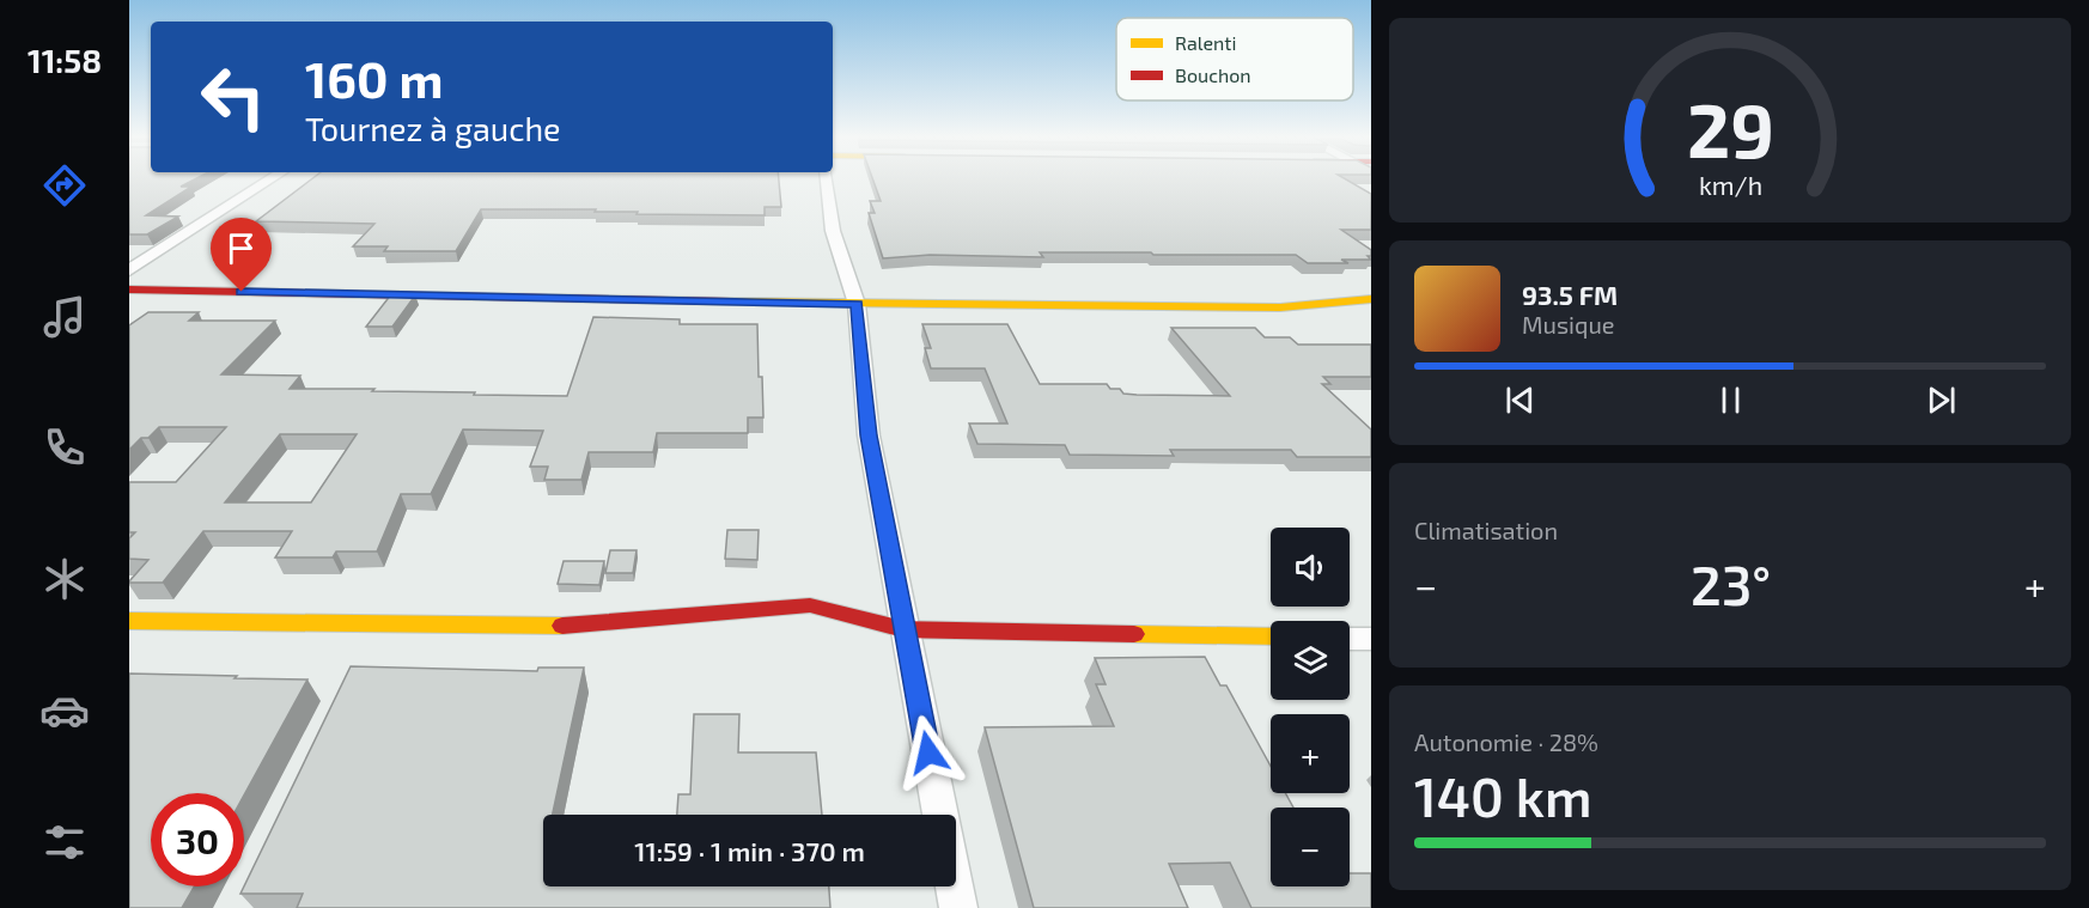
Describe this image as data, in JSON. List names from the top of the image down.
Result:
{
  "legend": ["Ralenti", "Bouchon"],
  "page": {
    "tabs": "11:58",
    "turn": ["160 m", "Tournez à gauche"],
    "song": ["93.5 FM", "Musique"],
    "tile": [
      "Climatisation",
      ["Autonomie · 28%", "140 km"]
    ],
    "map_buttons": ["+", "−"],
    "heat": ["−", "23°", "+"],
    "limit": "30",
    "trip": "11:59 · 1 min · 370 m",
    "gauge": ["29", "km/h"]
  }
}
